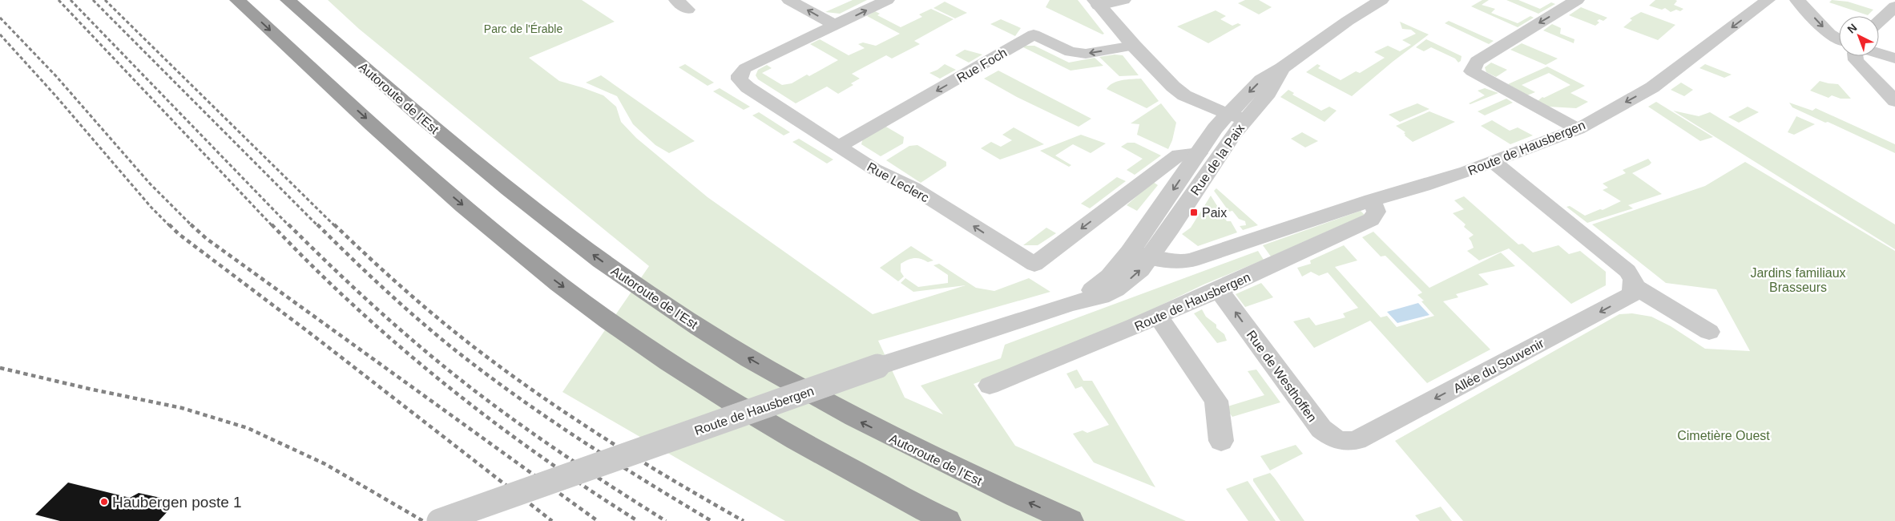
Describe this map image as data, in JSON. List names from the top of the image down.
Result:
{
  "streets": {
    "highway": ["Autoroute de l’Est"],
    "street": [
      "Rue Foch",
      "Route de Hausbergen",
      "Rue de la Paix",
      "Rue Leclerc",
      "Allée du Souvenir",
      "Rue de Westhoffen"
    ]
  },
  "crossings": [
    ["Rue Foch", "Rue Leclerc"],
    ["Route de Hausbergen", "Rue de la Paix"],
    ["Route de Hausbergen", "Rue de Westhoffen"],
    ["Rue de la Paix", "Rue Leclerc"],
    ["Allée du Souvenir", "Rue de Westhoffen"]
  ],
  "one_way": ["Rue Foch", "Allée du Souvenir"],
  "parks": ["Parc de l'Érable", "Jardins familiaux Brasseurs", "Cimetière Ouest"],
  "places": {
    "transit": ["Paix"],
    "other": ["Haubergen poste 1"]
  },
  "north": "top left"
}
